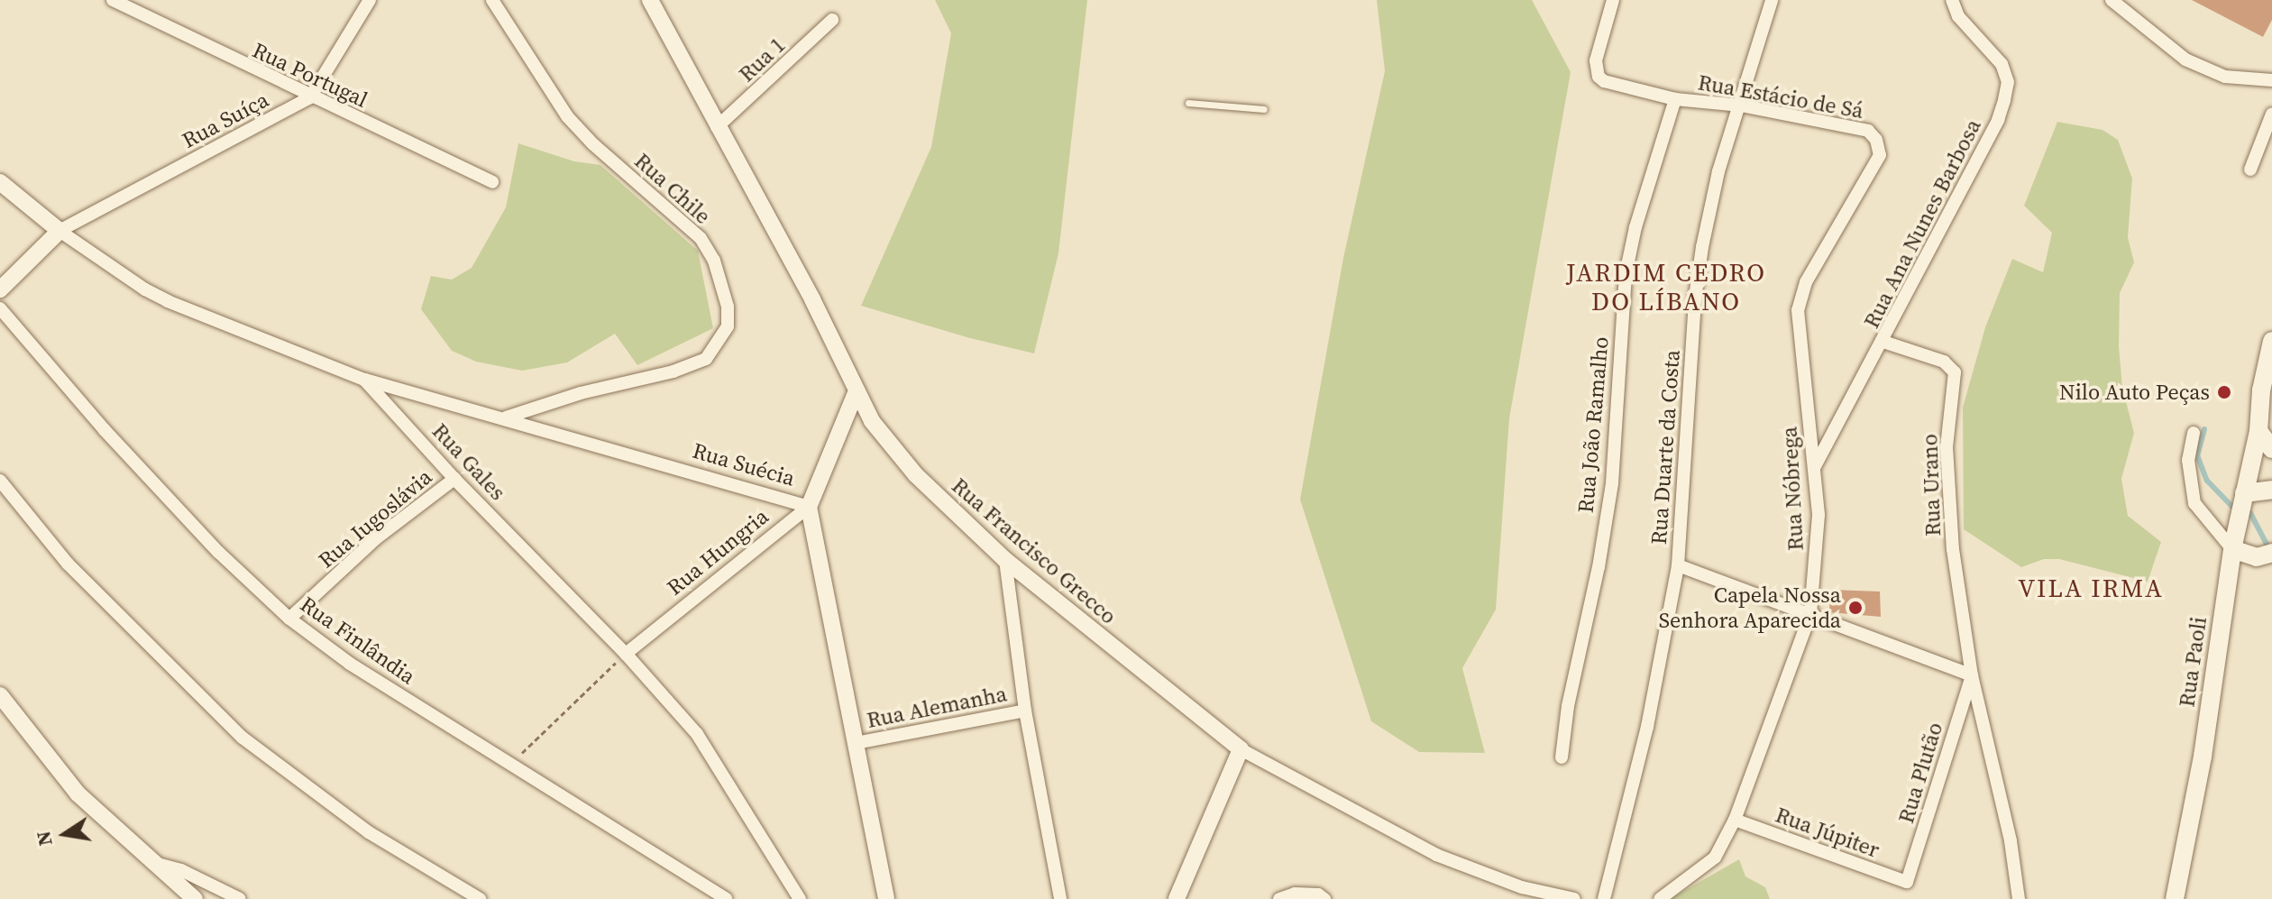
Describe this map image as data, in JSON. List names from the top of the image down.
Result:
{
  "streets": {
    "main road": ["Rua Paoli"],
    "street": [
      "Rua 1",
      "Rua Portugal",
      "Rua Estácio de Sá",
      "Rua Suíça",
      "Rua Chile",
      "Rua Ana Nunes Barbosa",
      "Rua João Ramalho",
      "Rua Duarte da Costa",
      "Rua Gales",
      "Rua Suécia",
      "Rua Urano",
      "Rua Nóbrega",
      "Rua Iugoslávia",
      "Rua Francisco Grecco",
      "Rua Hungria",
      "Rua Finlândia",
      "Rua Alemanha",
      "Rua Plutão",
      "Rua Júpiter"
    ]
  },
  "crossings": [
    ["Rua 1", "Rua Francisco Grecco"],
    ["Rua Portugal", "Rua Suíça"],
    ["Rua Estácio de Sá", "Rua João Ramalho"],
    ["Rua Estácio de Sá", "Rua Duarte da Costa"],
    ["Rua Estácio de Sá", "Rua Nóbrega"],
    ["Rua Suíça", "Rua Gales"],
    ["Rua Chile", "Rua Suécia"],
    ["Rua Ana Nunes Barbosa", "Rua Urano"],
    ["Rua Ana Nunes Barbosa", "Rua Nóbrega"],
    ["Rua Gales", "Rua Suécia"],
    ["Rua Gales", "Rua Iugoslávia"],
    ["Rua Gales", "Rua Hungria"],
    ["Rua Suécia", "Rua Hungria"],
    ["Rua Suécia", "Rua Alemanha"],
    ["Rua Urano", "Rua Plutão"],
    ["Rua Nóbrega", "Rua Júpiter"],
    ["Rua Iugoslávia", "Rua Finlândia"],
    ["Rua Francisco Grecco", "Rua Hungria"],
    ["Rua Plutão", "Rua Júpiter"]
  ],
  "districts": ["JARDIM CEDRO DO LÍBANO", "VILA IRMA"],
  "places": ["Nilo Auto Peças", "Capela Nossa Senhora Aparecida"],
  "north": "left"
}
